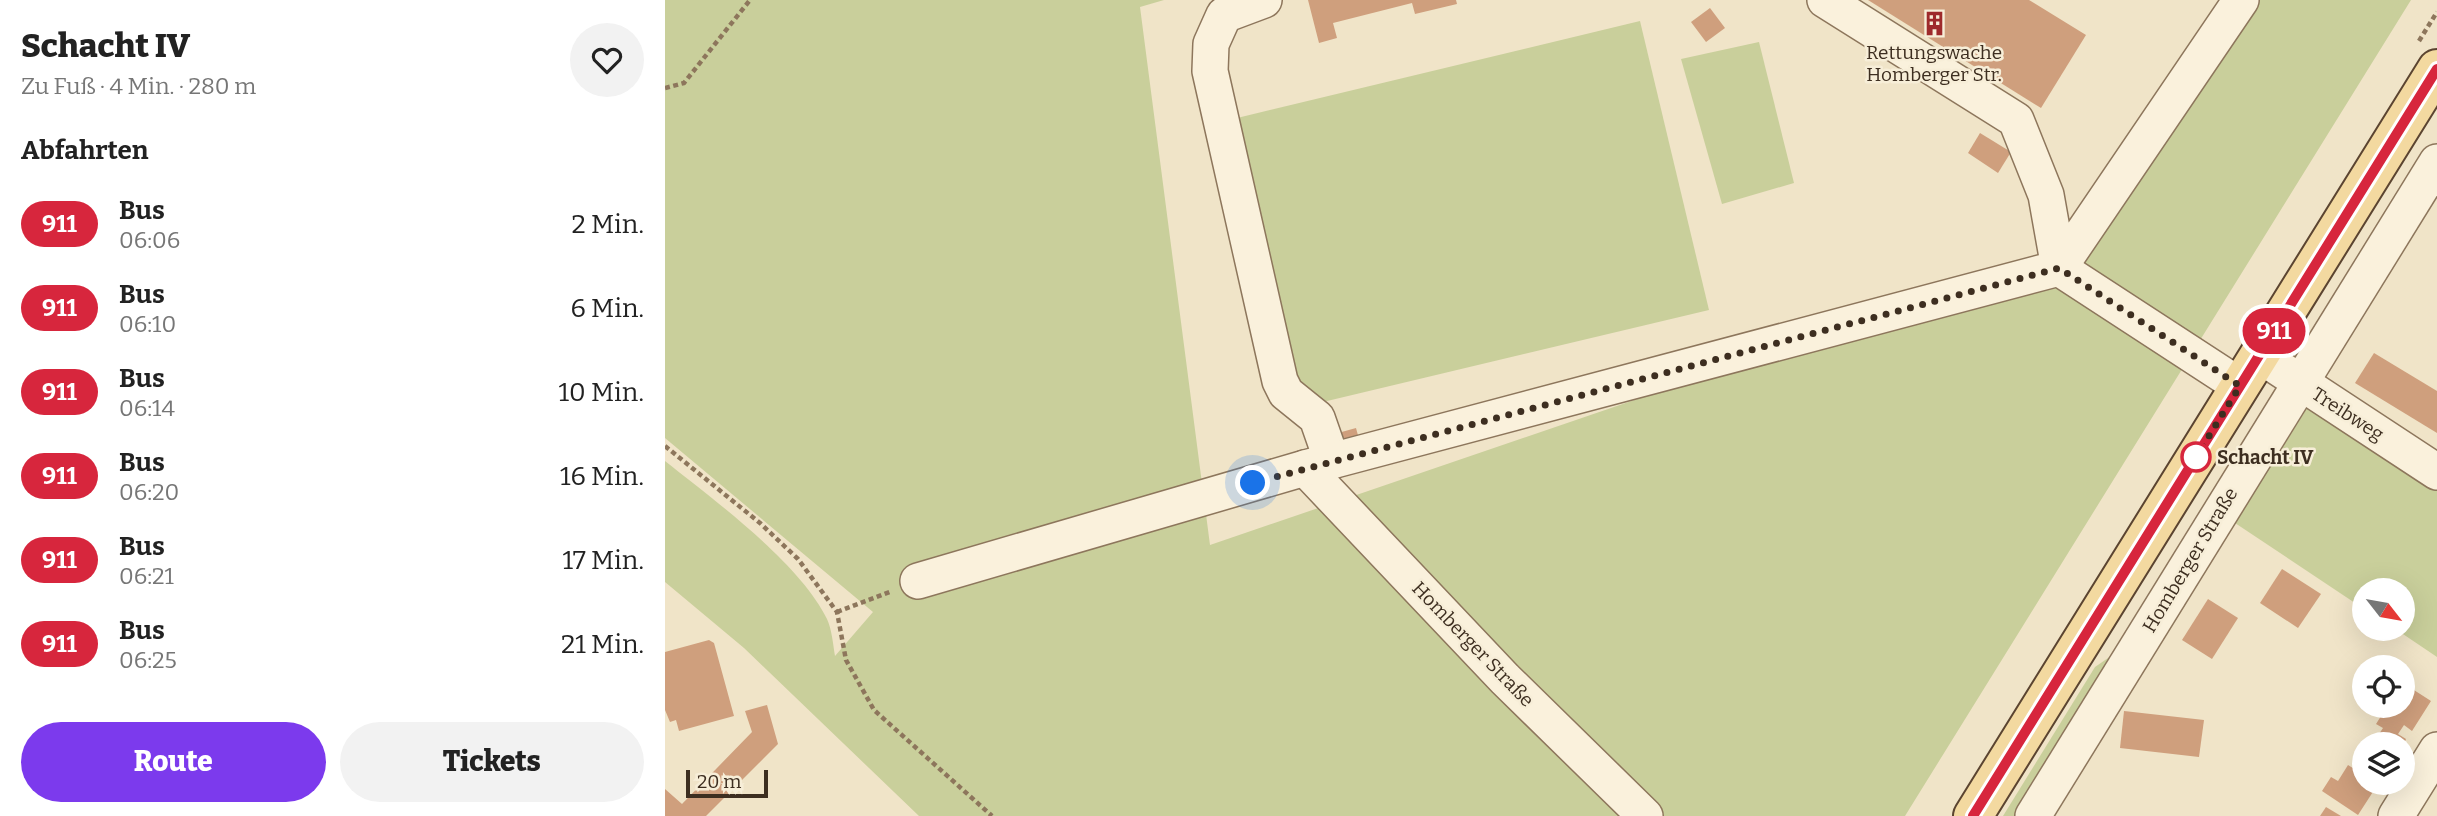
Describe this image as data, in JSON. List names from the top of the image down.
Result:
{
  "streets": {
    "street": ["Treibweg", "Homberger Straße"]
  },
  "crossings": [
    ["Treibweg", "Homberger Straße"]
  ],
  "places": {
    "building": ["Rettungswache Homberger Str."],
    "other": ["Schacht IV"]
  },
  "lines": ["bus line 911"],
  "scale_bar": "20 m",
  "north": "bottom right",
  "page": {
    "heading": [
      ["Schacht IV", "Zu Fuß · 4 Min. · 280 m"],
      "Abfahrten"
    ],
    "on_map": "911",
    "list": [
      {
        "mark": "911",
        "name": "Bus",
        "note": "06:06",
        "value": "2 Min."
      },
      {
        "mark": "911",
        "name": "Bus",
        "note": "06:10",
        "value": "6 Min."
      },
      {
        "mark": "911",
        "name": "Bus",
        "note": "06:14",
        "value": "10 Min."
      },
      {
        "mark": "911",
        "name": "Bus",
        "note": "06:20",
        "value": "16 Min."
      },
      {
        "mark": "911",
        "name": "Bus",
        "note": "06:21",
        "value": "17 Min."
      },
      {
        "mark": "911",
        "name": "Bus",
        "note": "06:25",
        "value": "21 Min."
      }
    ],
    "buttons": ["Route", "Tickets"],
    "scale": "20 m"
  }
}
